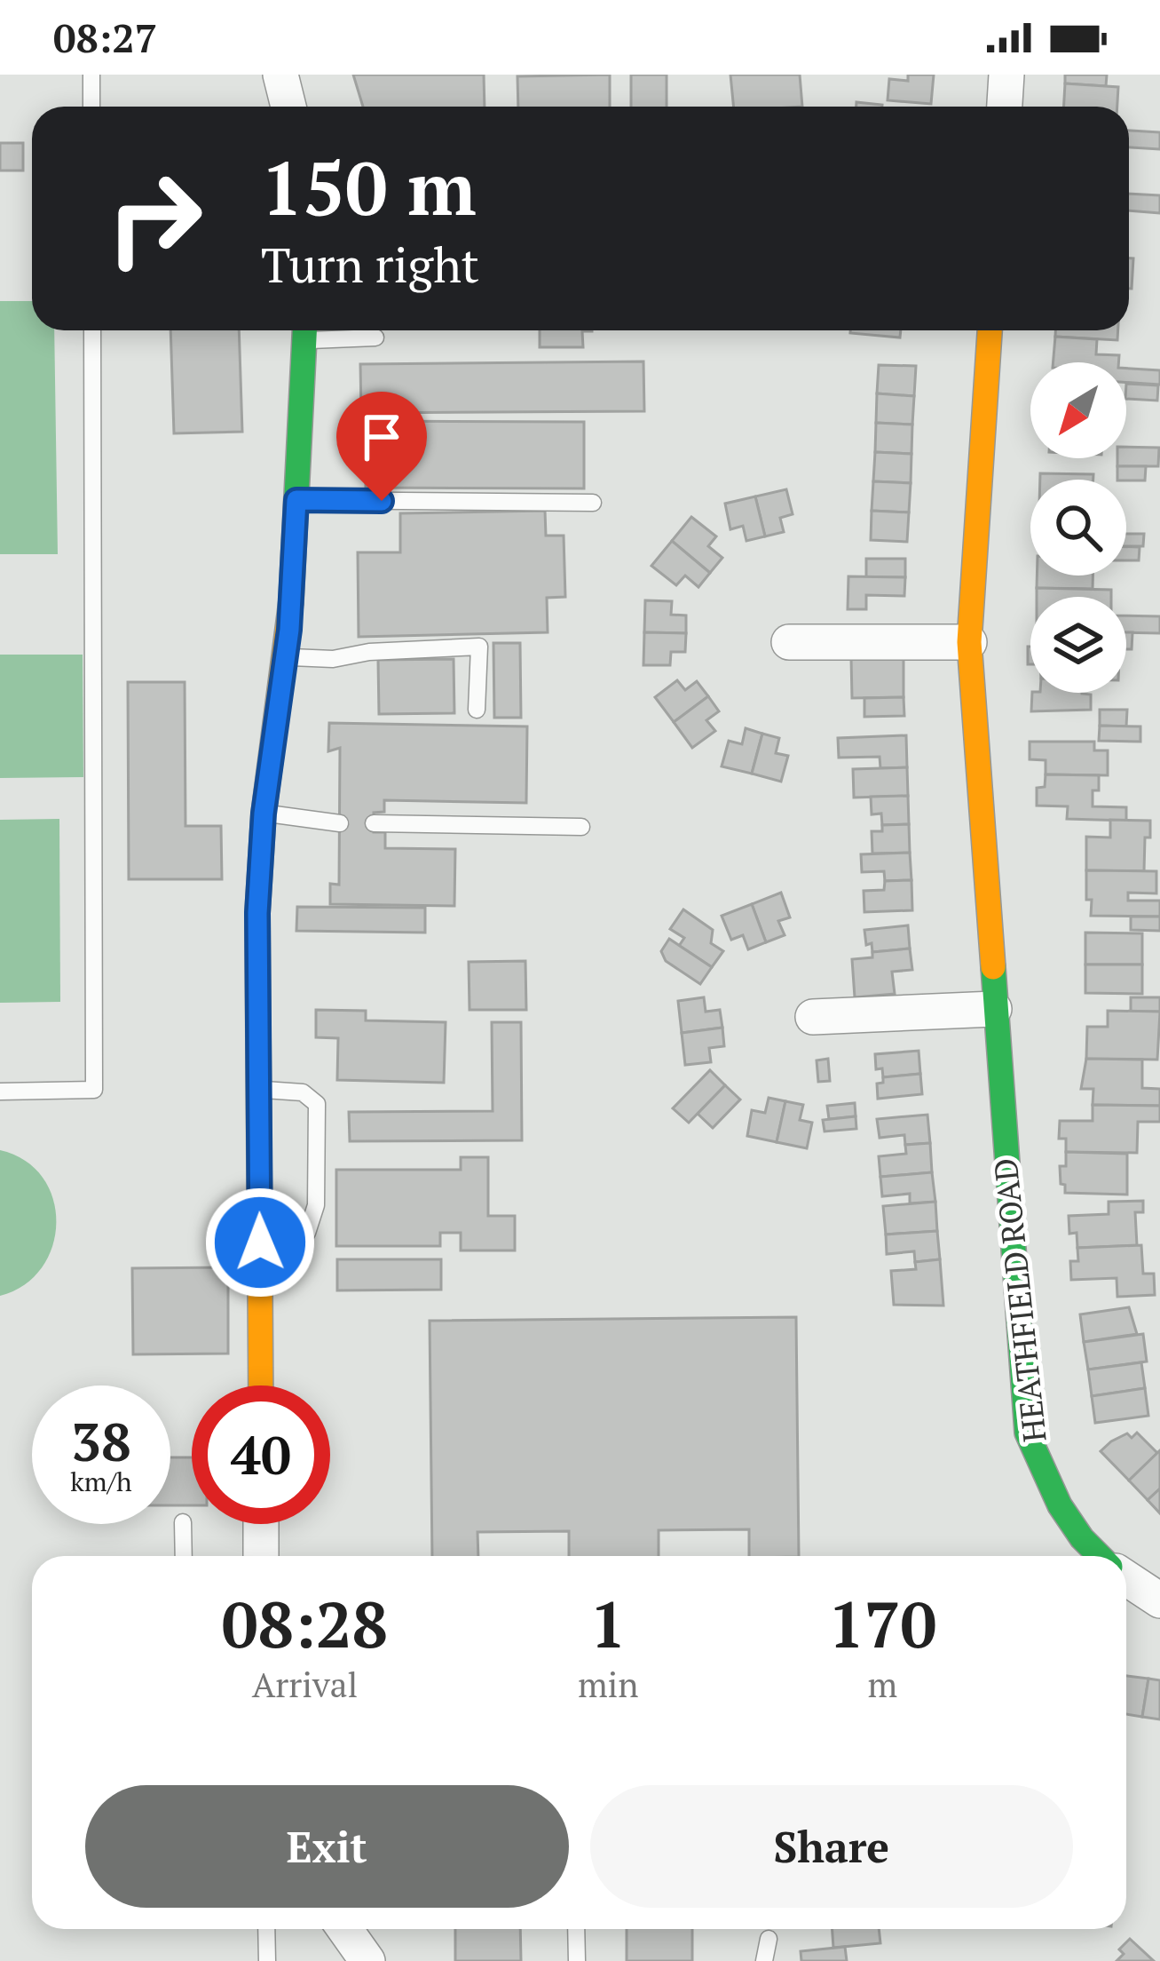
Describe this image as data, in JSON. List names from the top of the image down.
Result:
{
  "streets": {
    "street": ["HEATHFIELD ROAD"]
  },
  "north": "bottom left",
  "page": {
    "status": "08:27",
    "turn": ["150 m", "Turn right"],
    "speed": "38 km/h",
    "limit": "40",
    "eta": [
      "08:28",
      "Arrival",
      "1",
      "min",
      "170",
      "m"
    ],
    "buttons": ["Exit", "Share"]
  }
}
